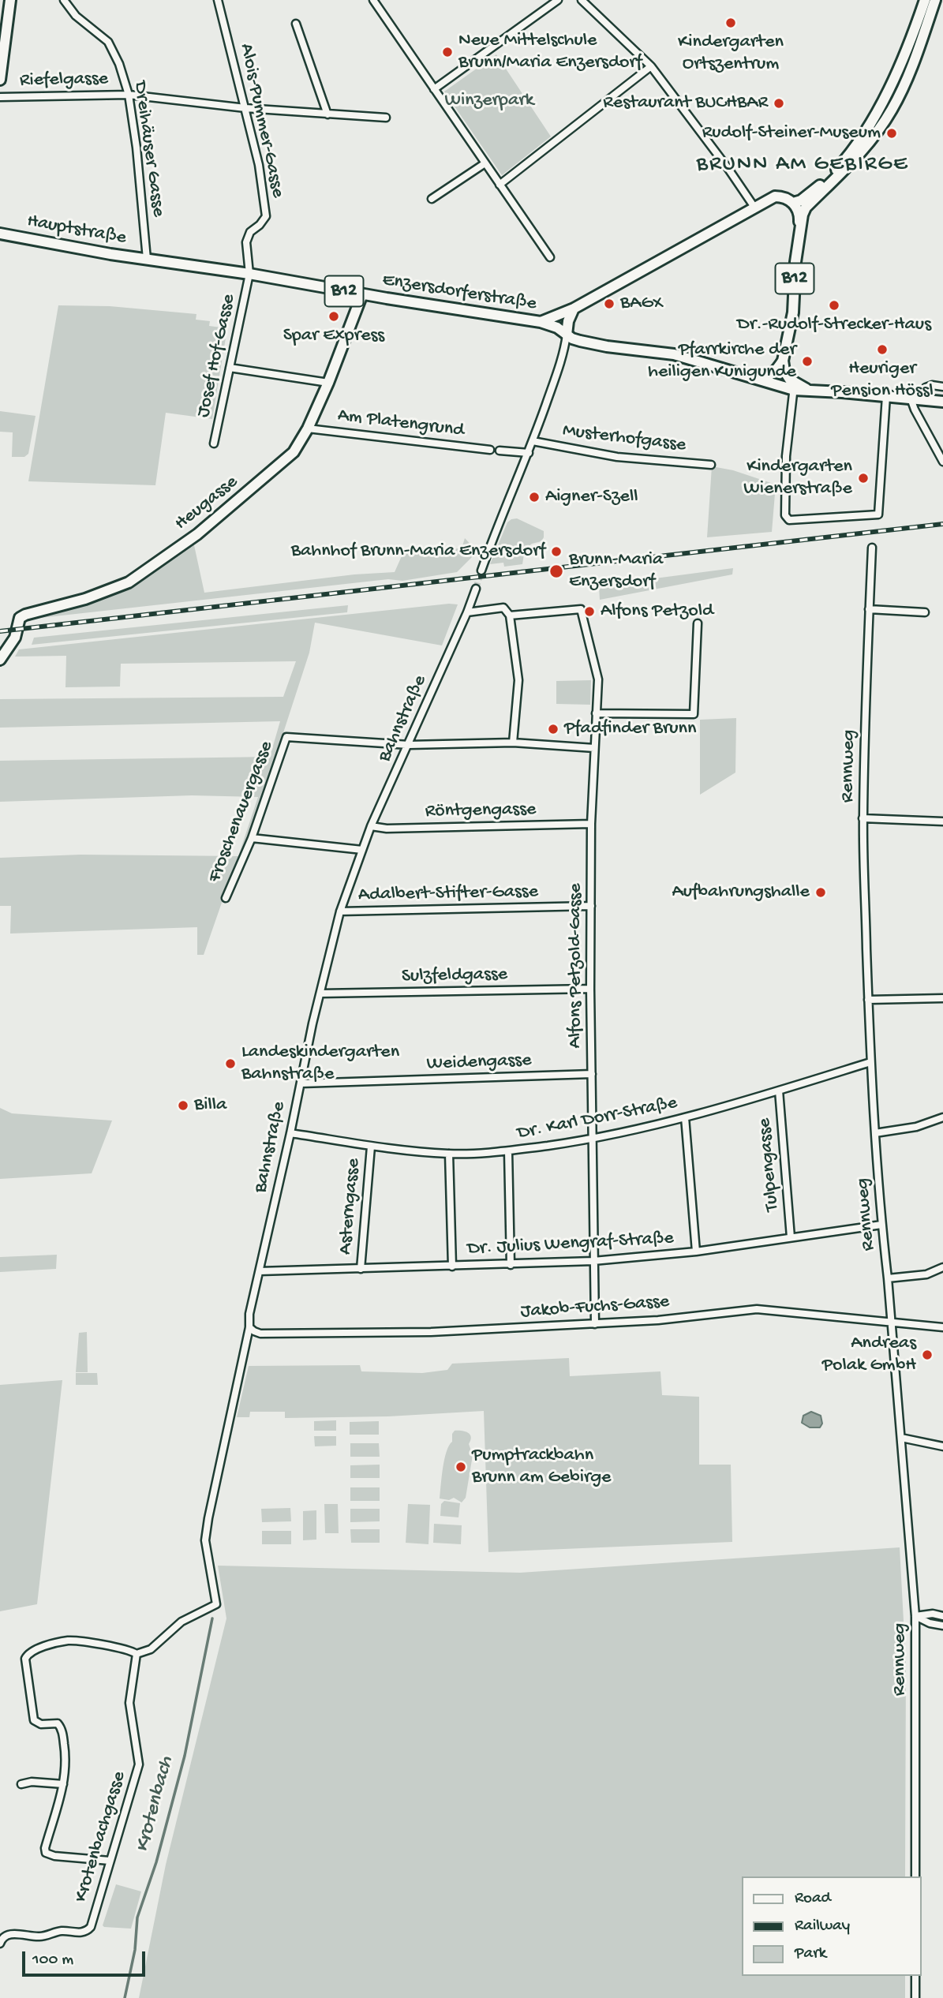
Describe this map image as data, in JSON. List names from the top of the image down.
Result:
{
  "streets": {
    "main road": [
      "Hauptstraße",
      "B12",
      "Enzersdorferstraße",
      "Heugasse"
    ],
    "street": [
      "Riefelgasse",
      "Alois-Pummer-Gasse",
      "Dreihäuser Gasse",
      "Josef Hof-Gasse",
      "Am Platengrund",
      "Musterhofgasse",
      "Bahnstraße",
      "Rennweg",
      "Röntgengasse",
      "Froschenauergasse",
      "Adalbert-Stifter-Gasse",
      "Alfons Petzold-Gasse",
      "Sulzfeldgasse",
      "Weidengasse",
      "Dr. Karl Dorr-Straße",
      "Tulpengasse",
      "Asterngasse",
      "Dr. Julius Wengraf-Straße",
      "Jakob-Fuchs-Gasse",
      "Krotenbachgasse"
    ]
  },
  "crossings": [
    ["Riefelgasse", "Alois-Pummer-Gasse"],
    ["Riefelgasse", "Dreihäuser Gasse"],
    ["Alois-Pummer-Gasse", "Enzersdorferstraße"],
    ["Alois-Pummer-Gasse", "Josef Hof-Gasse"],
    ["Dreihäuser Gasse", "Hauptstraße"],
    ["Dreihäuser Gasse", "Enzersdorferstraße"],
    ["Hauptstraße", "Enzersdorferstraße"],
    ["B12", "Enzersdorferstraße"],
    ["Enzersdorferstraße", "Josef Hof-Gasse"],
    ["Enzersdorferstraße", "Heugasse"],
    ["Am Platengrund", "Heugasse"],
    ["Bahnstraße", "Röntgengasse"],
    ["Bahnstraße", "Froschenauergasse"],
    ["Bahnstraße", "Adalbert-Stifter-Gasse"],
    ["Bahnstraße", "Sulzfeldgasse"],
    ["Bahnstraße", "Weidengasse"],
    ["Bahnstraße", "Dr. Karl Dorr-Straße"],
    ["Bahnstraße", "Dr. Julius Wengraf-Straße"],
    ["Bahnstraße", "Jakob-Fuchs-Gasse"],
    ["Bahnstraße", "Krotenbachgasse"],
    ["Rennweg", "Dr. Karl Dorr-Straße"],
    ["Rennweg", "Dr. Julius Wengraf-Straße"],
    ["Rennweg", "Jakob-Fuchs-Gasse"],
    ["Röntgengasse", "Alfons Petzold-Gasse"],
    ["Adalbert-Stifter-Gasse", "Alfons Petzold-Gasse"],
    ["Alfons Petzold-Gasse", "Sulzfeldgasse"],
    ["Alfons Petzold-Gasse", "Weidengasse"],
    ["Alfons Petzold-Gasse", "Dr. Karl Dorr-Straße"],
    ["Alfons Petzold-Gasse", "Dr. Julius Wengraf-Straße"],
    ["Alfons Petzold-Gasse", "Jakob-Fuchs-Gasse"],
    ["Dr. Karl Dorr-Straße", "Tulpengasse"],
    ["Dr. Karl Dorr-Straße", "Asterngasse"],
    ["Tulpengasse", "Dr. Julius Wengraf-Straße"],
    ["Asterngasse", "Dr. Julius Wengraf-Straße"]
  ],
  "districts": ["BRUNN AM GEBIRGE"],
  "water": ["Krotenbach"],
  "parks": ["Winzerpark"],
  "places": [
    "Kindergarten Ortszentrum",
    "Neue Mittelschule Brunn/Maria Enzersdorf",
    "Restaurant BUCHBAR",
    "Rudolf-Steiner-Museum",
    "BAGX",
    "Dr.-Rudolf-Strecker-Haus",
    "Spar Express",
    "Heuriger Pension Hössl",
    "Pfarrkirche der heiligen Kunigunde",
    "Kindergarten Wienerstraße",
    "Aigner-Szell",
    "Bahnhof Brunn-Maria Enzersdorf",
    "Brunn-Maria Enzersdorf",
    "Alfons Petzold",
    "Pfadfinder Brunn",
    "Aufbahrungshalle",
    "Landeskindergarten Bahnstraße",
    "Billa",
    "Andreas Polak GmbH",
    "Pumptrackbahn Brunn am Gebirge"
  ],
  "legend": ["Road", "Railway", "Park"],
  "scale_bar": "100 m"
}
